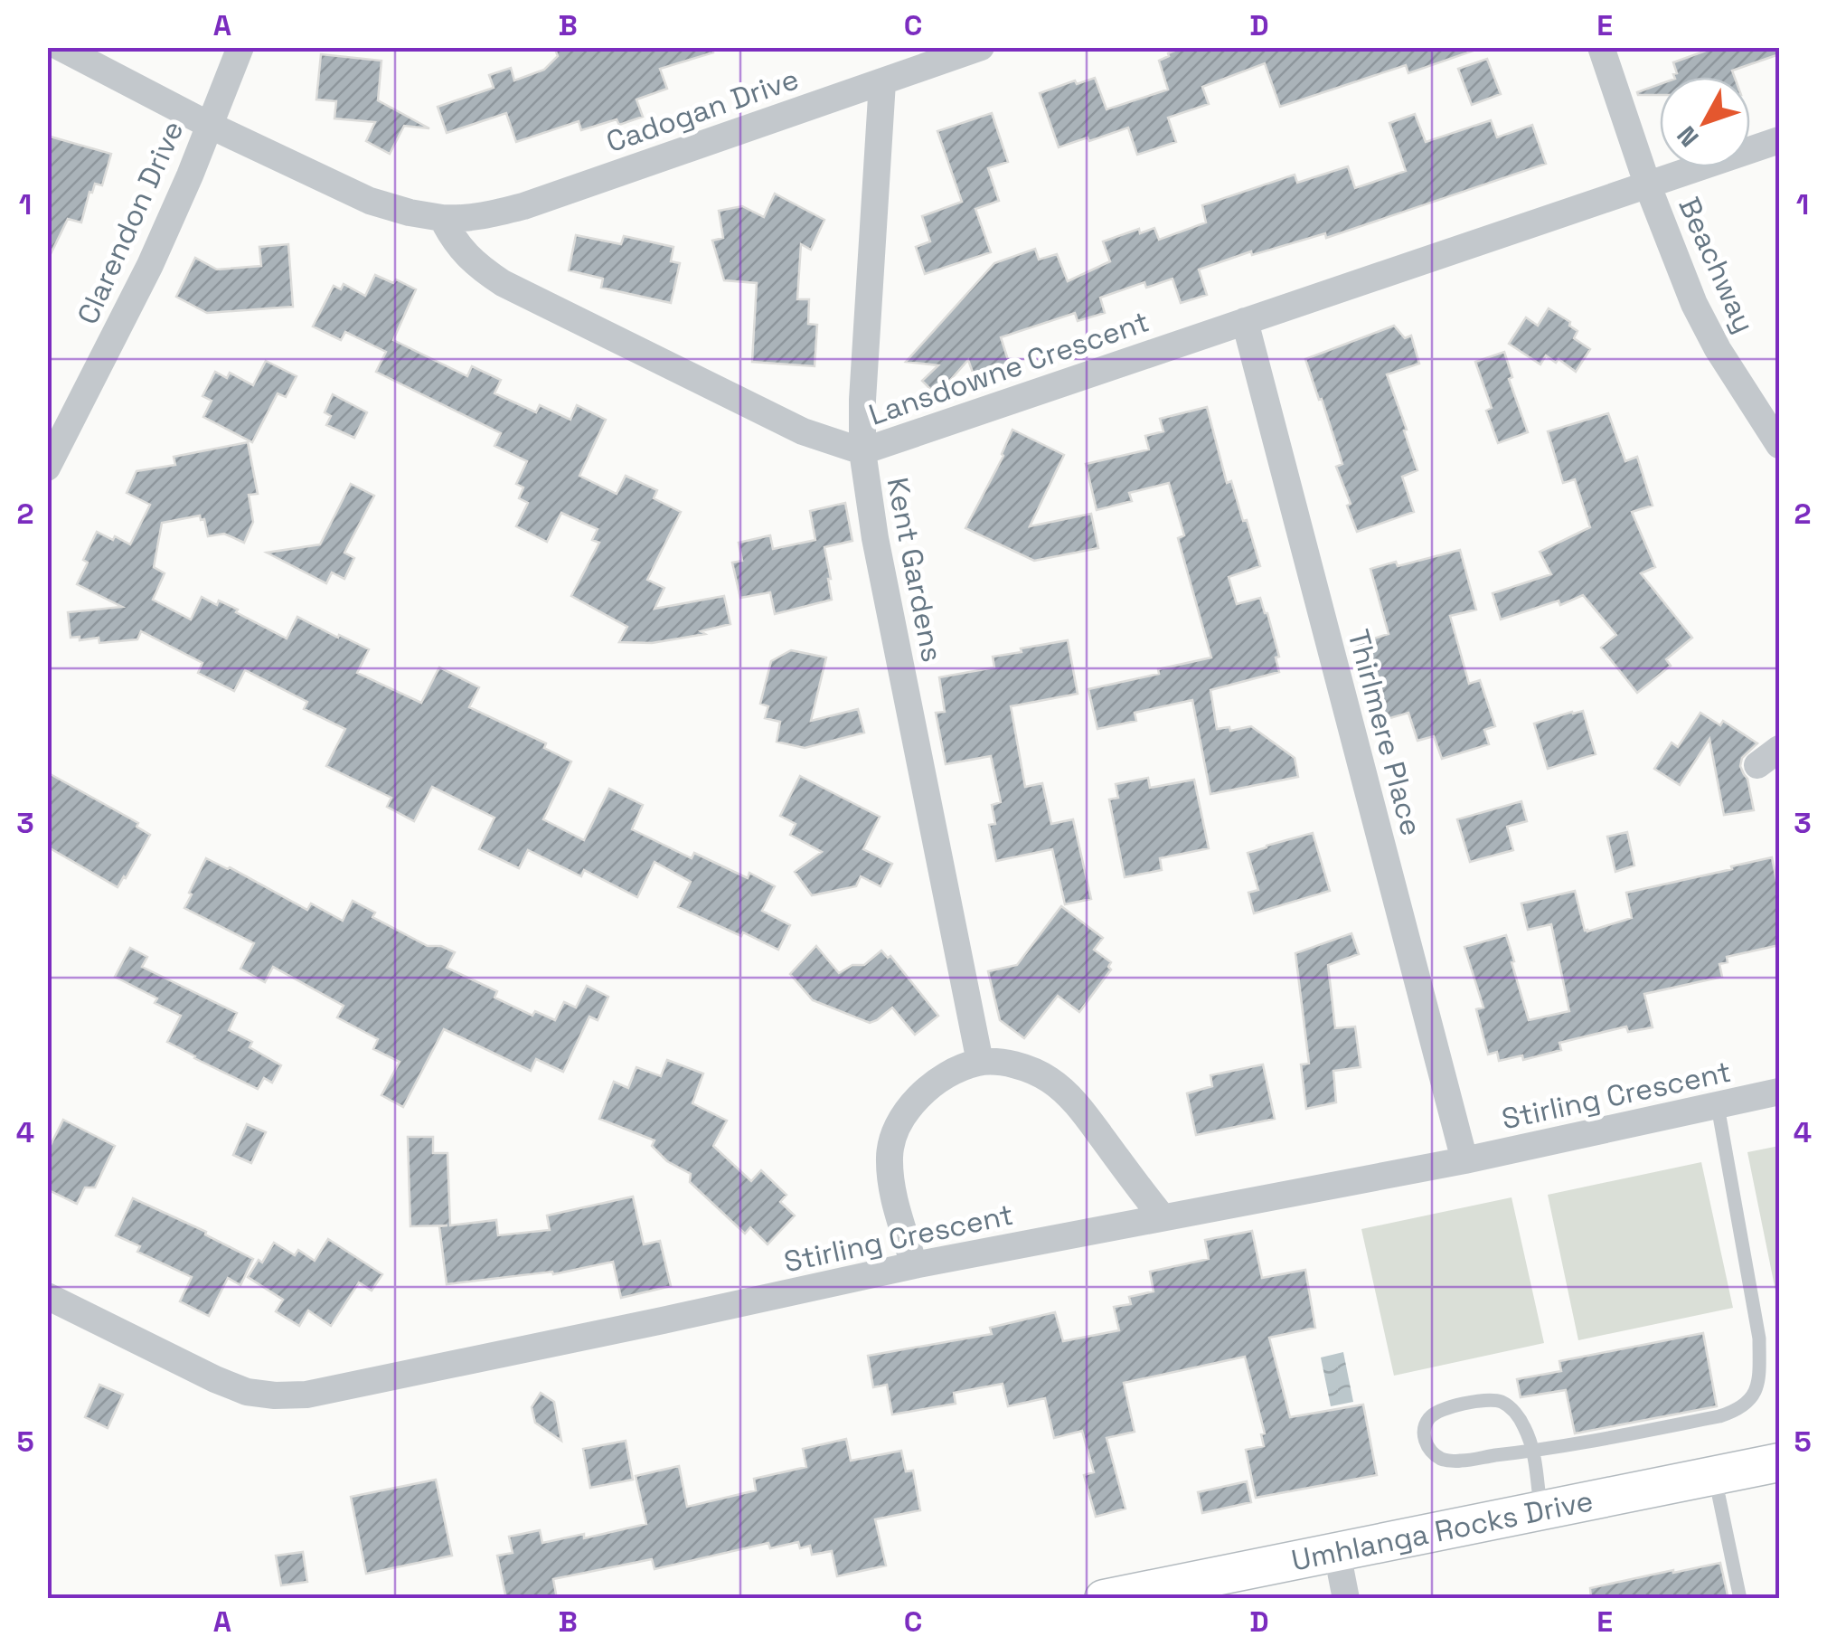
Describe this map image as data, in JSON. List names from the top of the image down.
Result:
{
  "streets": {
    "main road": ["Umhlanga Rocks Drive"],
    "street": [
      "Cadogan Drive",
      "Clarendon Drive",
      "Beachway",
      "Lansdowne Crescent",
      "Kent Gardens",
      "Thirlmere Place",
      "Stirling Crescent"
    ]
  },
  "crossings": [
    ["Cadogan Drive", "Lansdowne Crescent"],
    ["Cadogan Drive", "Kent Gardens"],
    ["Beachway", "Lansdowne Crescent"],
    ["Lansdowne Crescent", "Kent Gardens"],
    ["Lansdowne Crescent", "Thirlmere Place"],
    ["Thirlmere Place", "Stirling Crescent"]
  ],
  "north": "bottom left",
  "grid": {
    "columns": [
      "A",
      "B",
      "C",
      "D",
      "E"
    ],
    "rows": [
      "1",
      "2",
      "3",
      "4",
      "5"
    ]
  }
}
